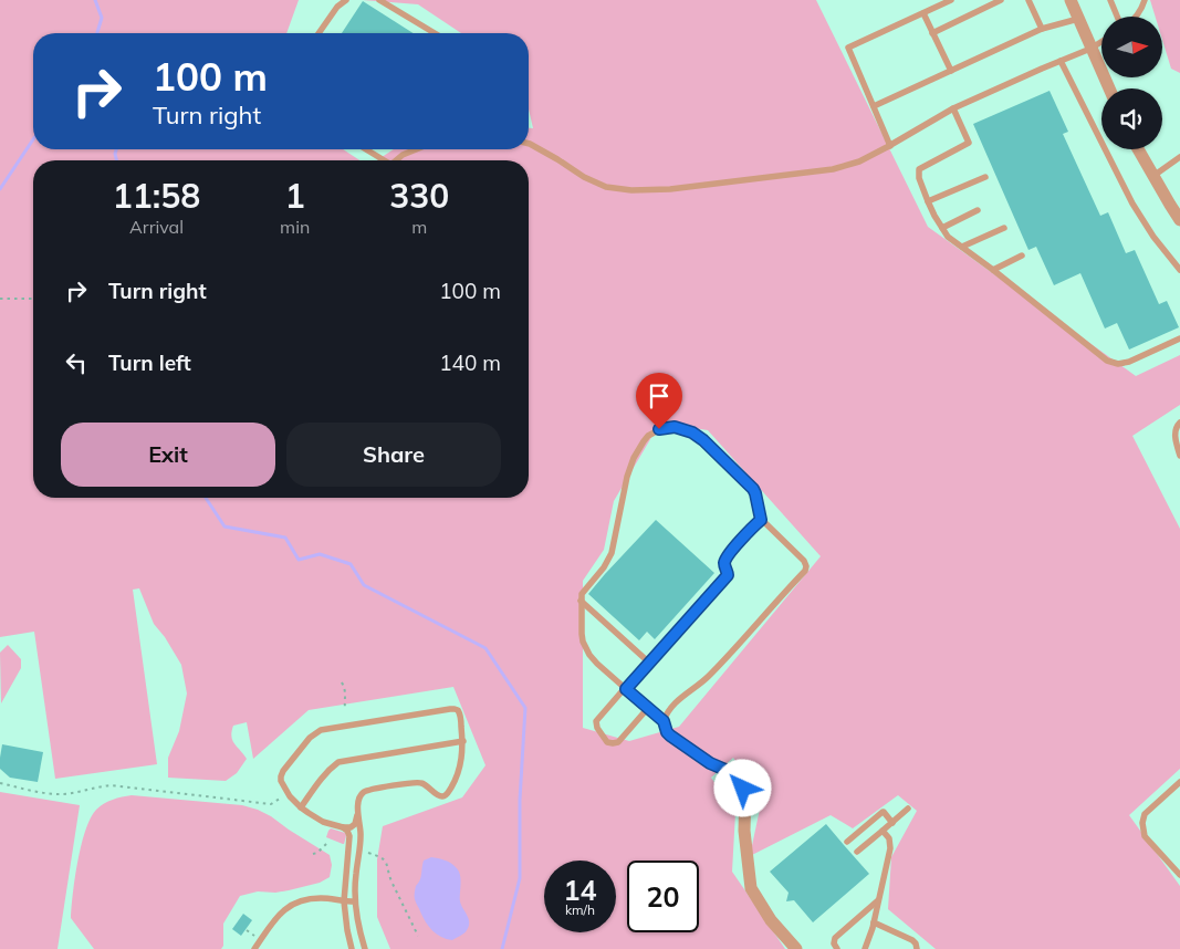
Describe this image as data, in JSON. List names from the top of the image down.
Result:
{
  "north": "right",
  "page": {
    "turn": ["100 m", "Turn right"],
    "eta": [
      "11:58",
      "Arrival",
      "1",
      "min",
      "330",
      "m"
    ],
    "list": [
      {
        "name": "Turn right",
        "value": "100 m"
      },
      {
        "name": "Turn left",
        "value": "140 m"
      }
    ],
    "buttons": ["Exit", "Share"],
    "speed": "14 km/h",
    "limit": "20"
  }
}
